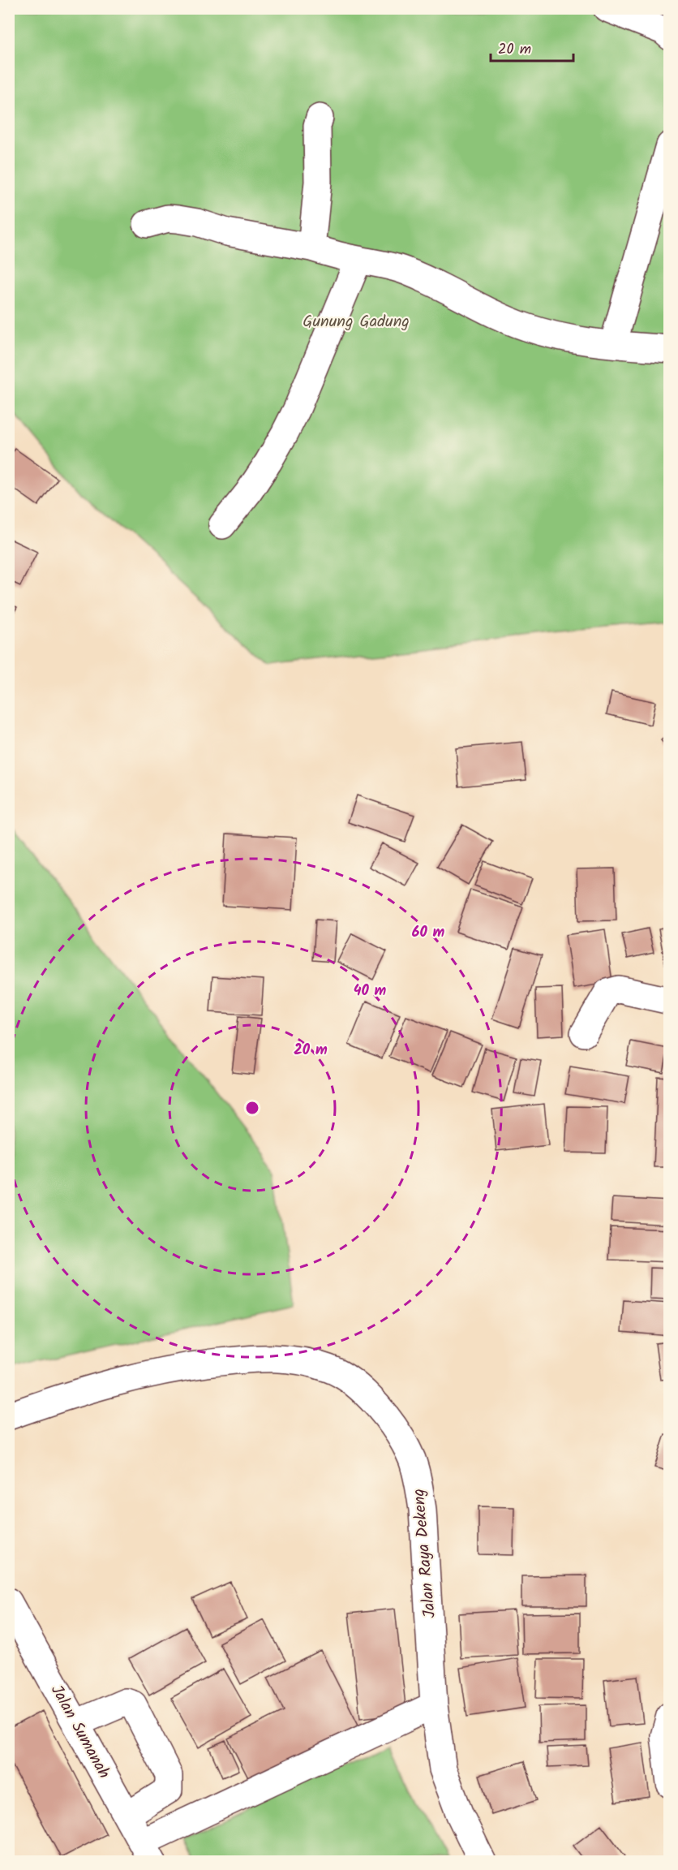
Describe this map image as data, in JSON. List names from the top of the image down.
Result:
{
  "streets": {
    "street": ["Jalan Raya Dekeng", "Jalan Sumanah"]
  },
  "parks": ["Gunung Gadung"],
  "scale_bar": "20 m",
  "rings": ["60 m", "40 m", "20 m"]
}
